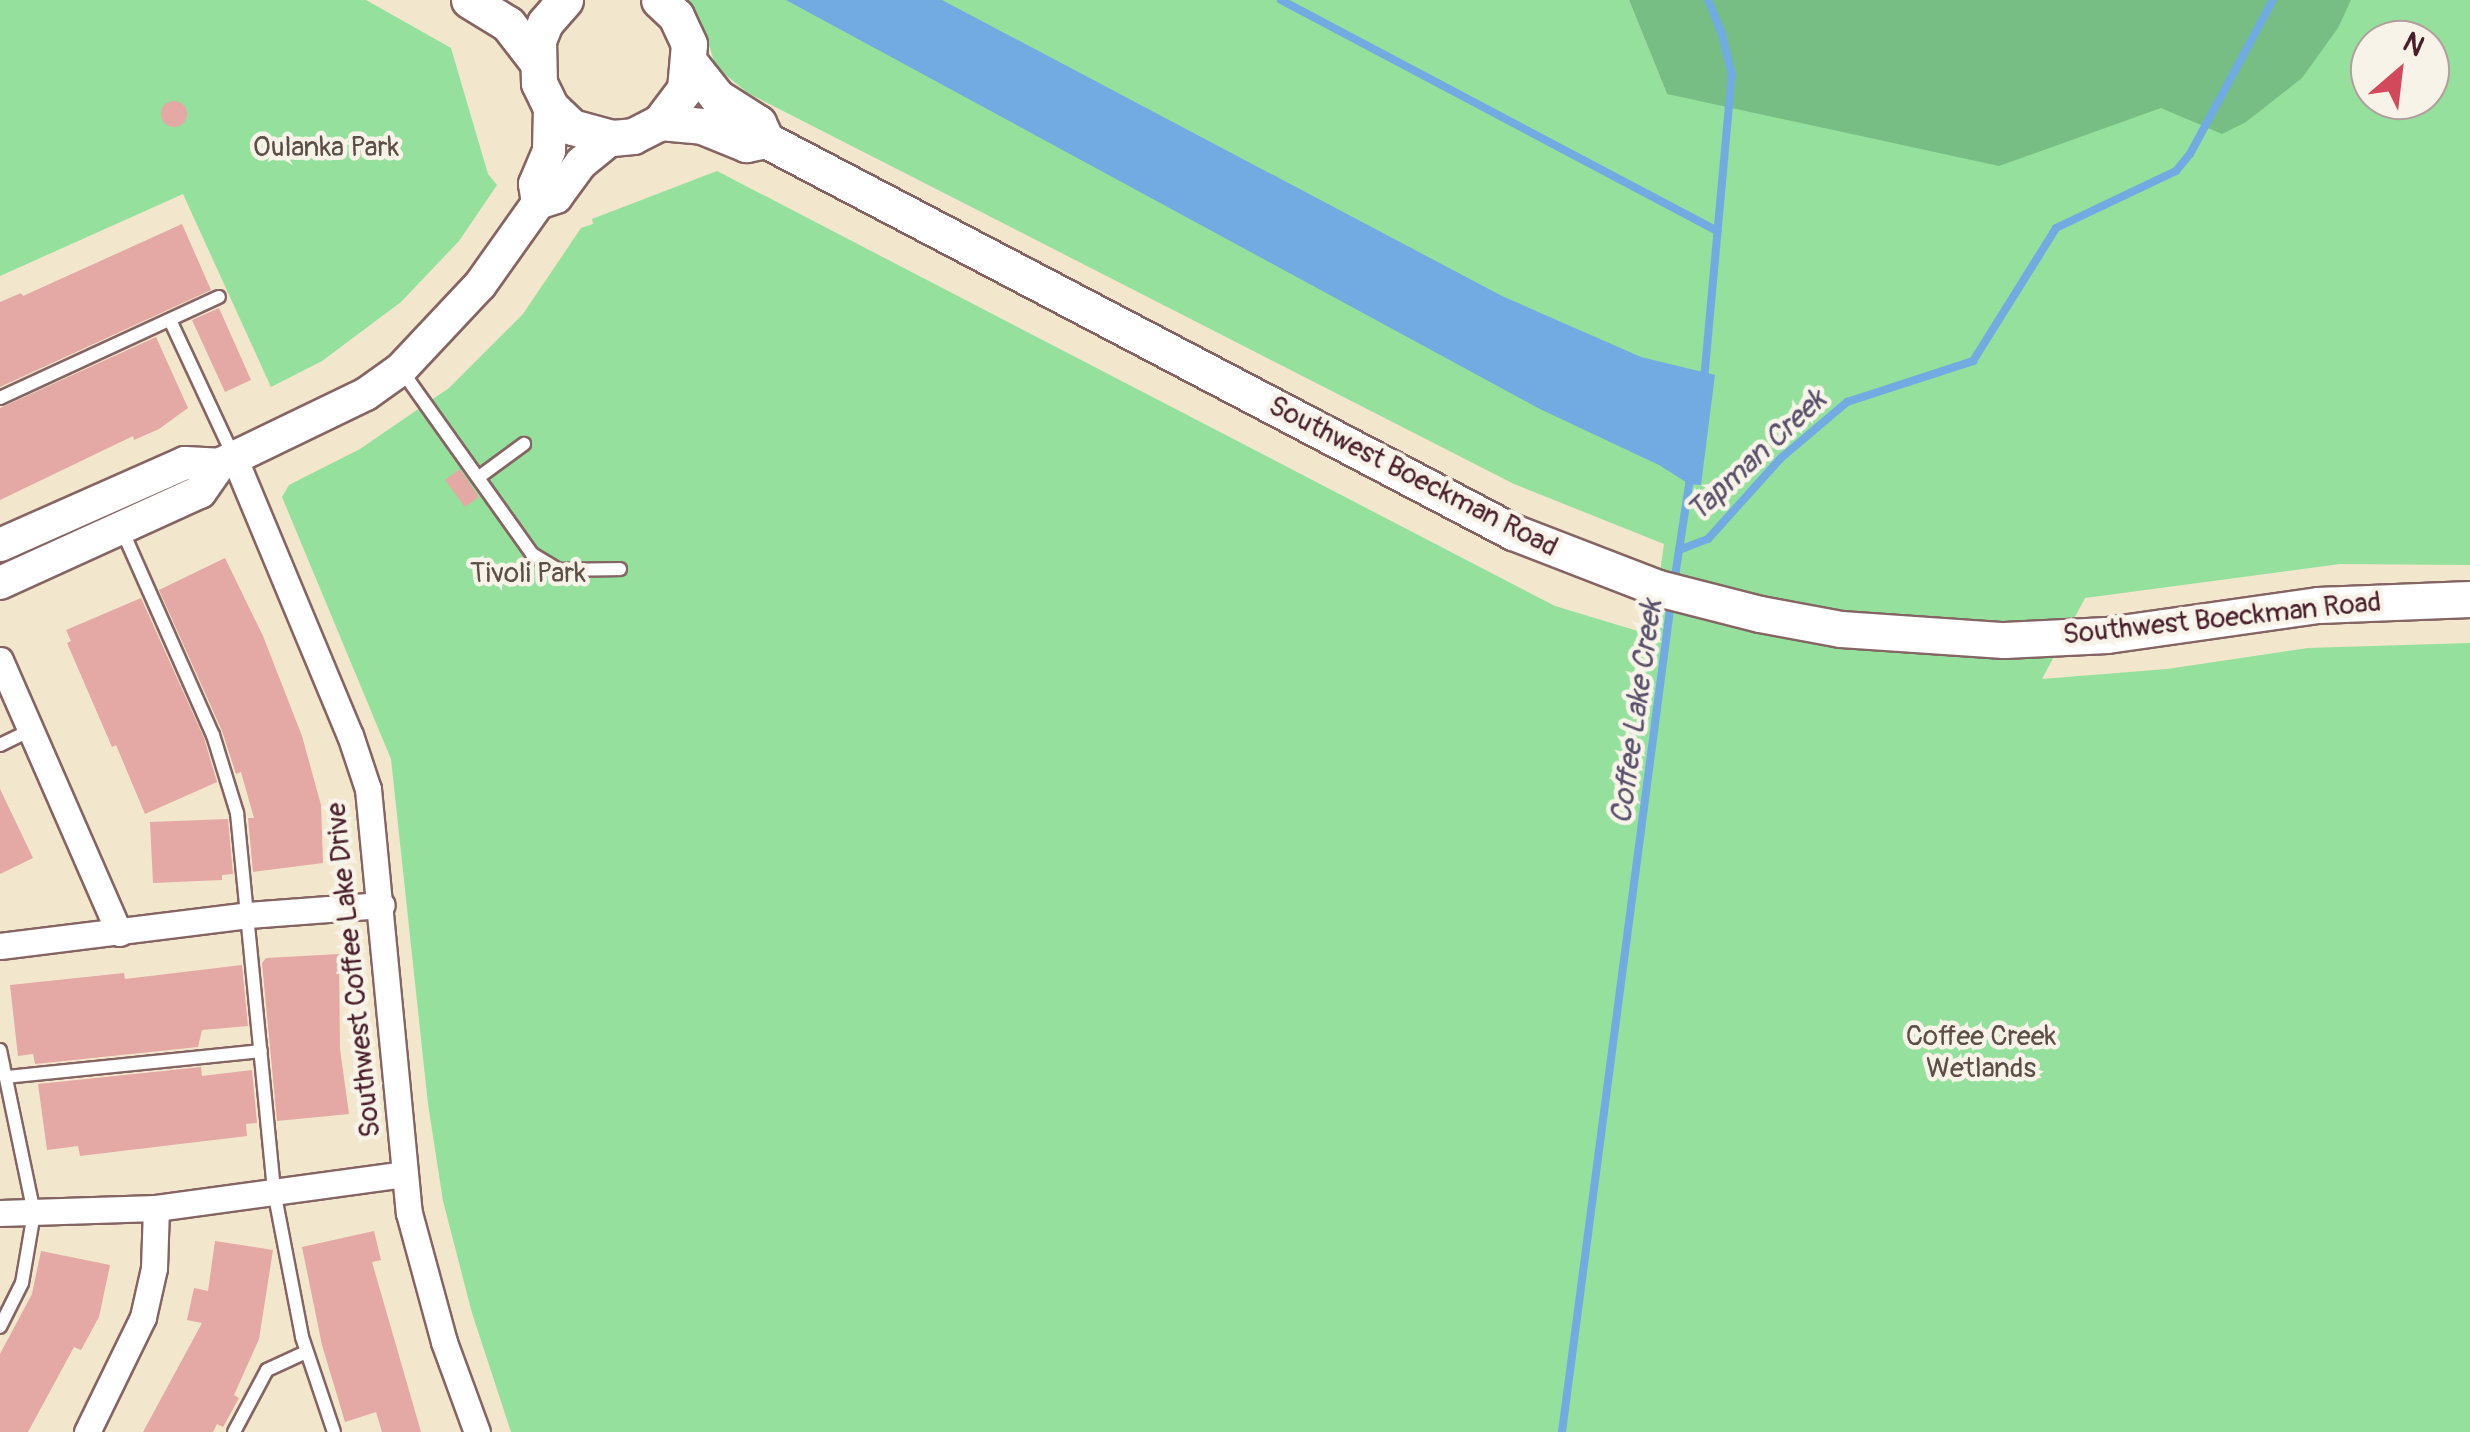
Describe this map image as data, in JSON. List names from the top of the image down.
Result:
{
  "streets": {
    "main road": ["Southwest Boeckman Road"],
    "street": ["Southwest Coffee Lake Drive"]
  },
  "water": ["Tapman Creek", "Coffee Lake Creek"],
  "parks": ["Oulanka Park", "Tivoli Park", "Coffee Creek Wetlands"],
  "north": "top right"
}
